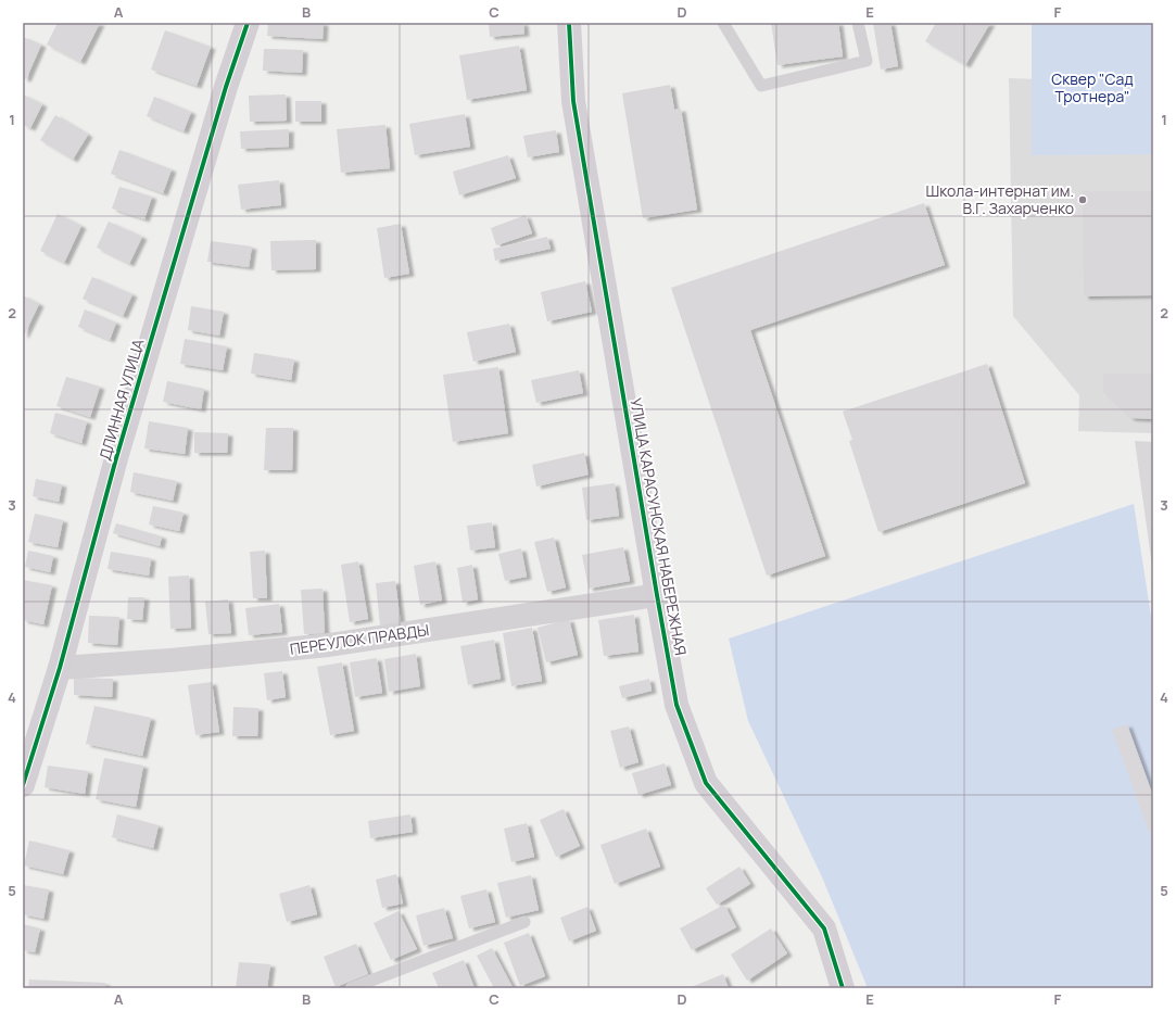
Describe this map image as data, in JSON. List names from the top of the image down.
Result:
{
  "streets": {
    "street": ["ДЛИННАЯ УЛИЦА", "УЛИЦА КАРАСУНСКАЯ НАБЕРЕЖНАЯ", "ПЕРЕУЛОК ПРАВДЫ"]
  },
  "crossings": [
    ["ДЛИННАЯ УЛИЦА", "ПЕРЕУЛОК ПРАВДЫ"],
    ["УЛИЦА КАРАСУНСКАЯ НАБЕРЕЖНАЯ", "ПЕРЕУЛОК ПРАВДЫ"]
  ],
  "parks": ["Сквер \"Сад Тротнера\""],
  "places": ["Школа-интернат им. В.Г. Захарченко"],
  "grid": {
    "columns": [
      "A",
      "B",
      "C",
      "D",
      "E",
      "F"
    ],
    "rows": [
      "1",
      "2",
      "3",
      "4",
      "5"
    ]
  }
}
